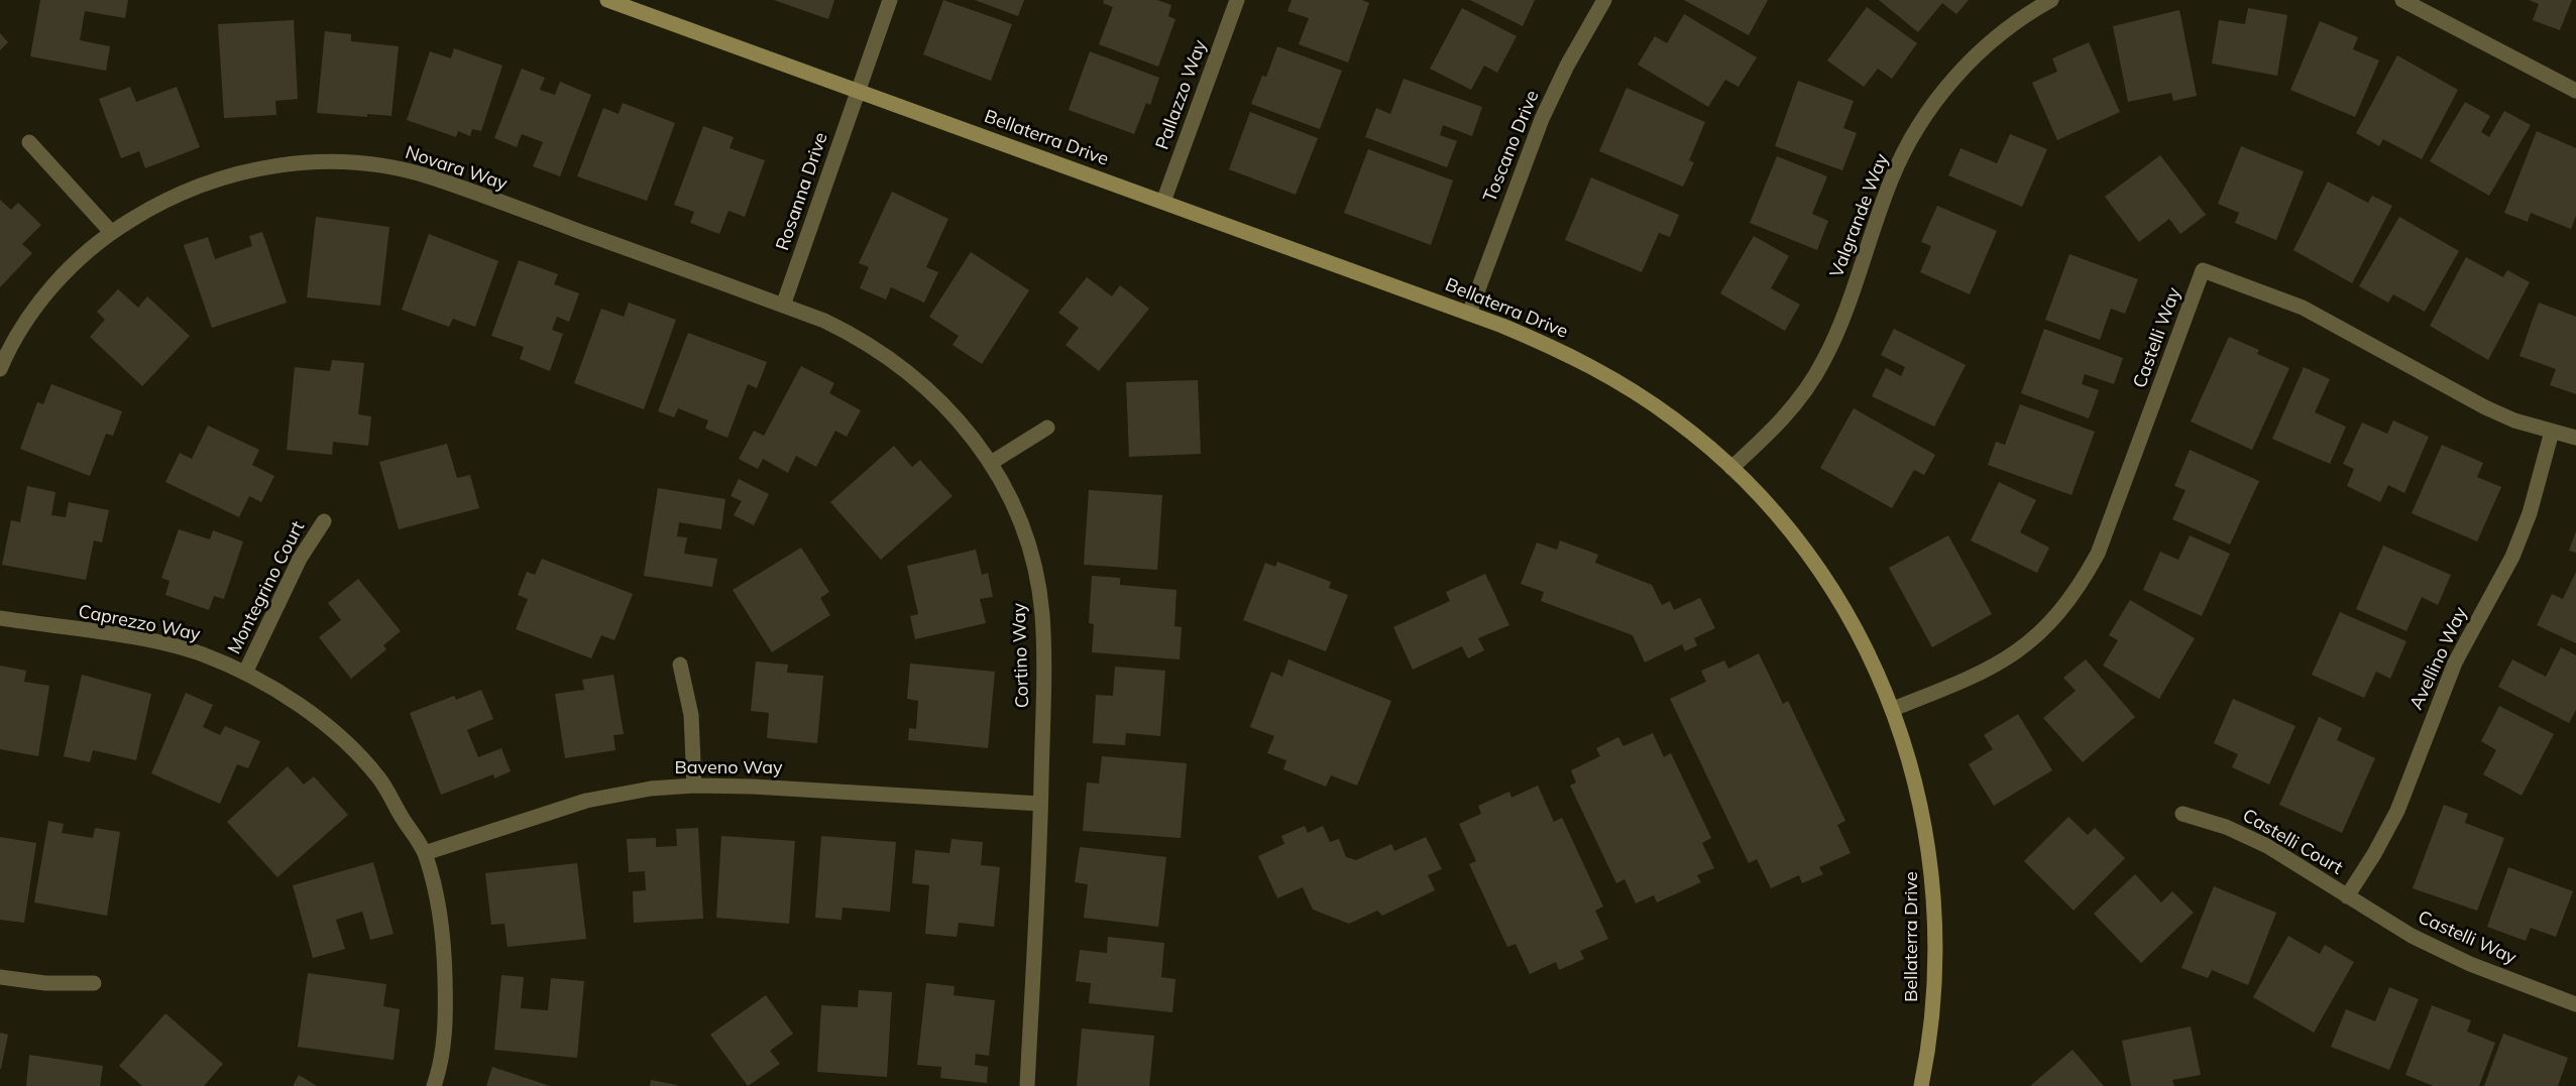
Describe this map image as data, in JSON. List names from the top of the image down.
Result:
{
  "streets": {
    "street": [
      "Pallazzo Way",
      "Bellaterra Drive",
      "Toscano Drive",
      "Novara Way",
      "Rosanna Drive",
      "Valgrande Way",
      "Castelli Way",
      "Montegrino Court",
      "Caprezzo Way",
      "Cortino Way",
      "Avellino Way",
      "Baveno Way",
      "Castelli Court"
    ]
  },
  "crossings": [
    ["Pallazzo Way", "Bellaterra Drive"],
    ["Bellaterra Drive", "Toscano Drive"],
    ["Bellaterra Drive", "Rosanna Drive"],
    ["Bellaterra Drive", "Valgrande Way"],
    ["Bellaterra Drive", "Castelli Way"],
    ["Novara Way", "Rosanna Drive"],
    ["Novara Way", "Cortino Way"],
    ["Rosanna Drive", "Cortino Way"],
    ["Castelli Way", "Avellino Way"],
    ["Castelli Way", "Castelli Court"],
    ["Montegrino Court", "Caprezzo Way"],
    ["Caprezzo Way", "Baveno Way"],
    ["Cortino Way", "Baveno Way"],
    ["Avellino Way", "Castelli Court"]
  ]
}
